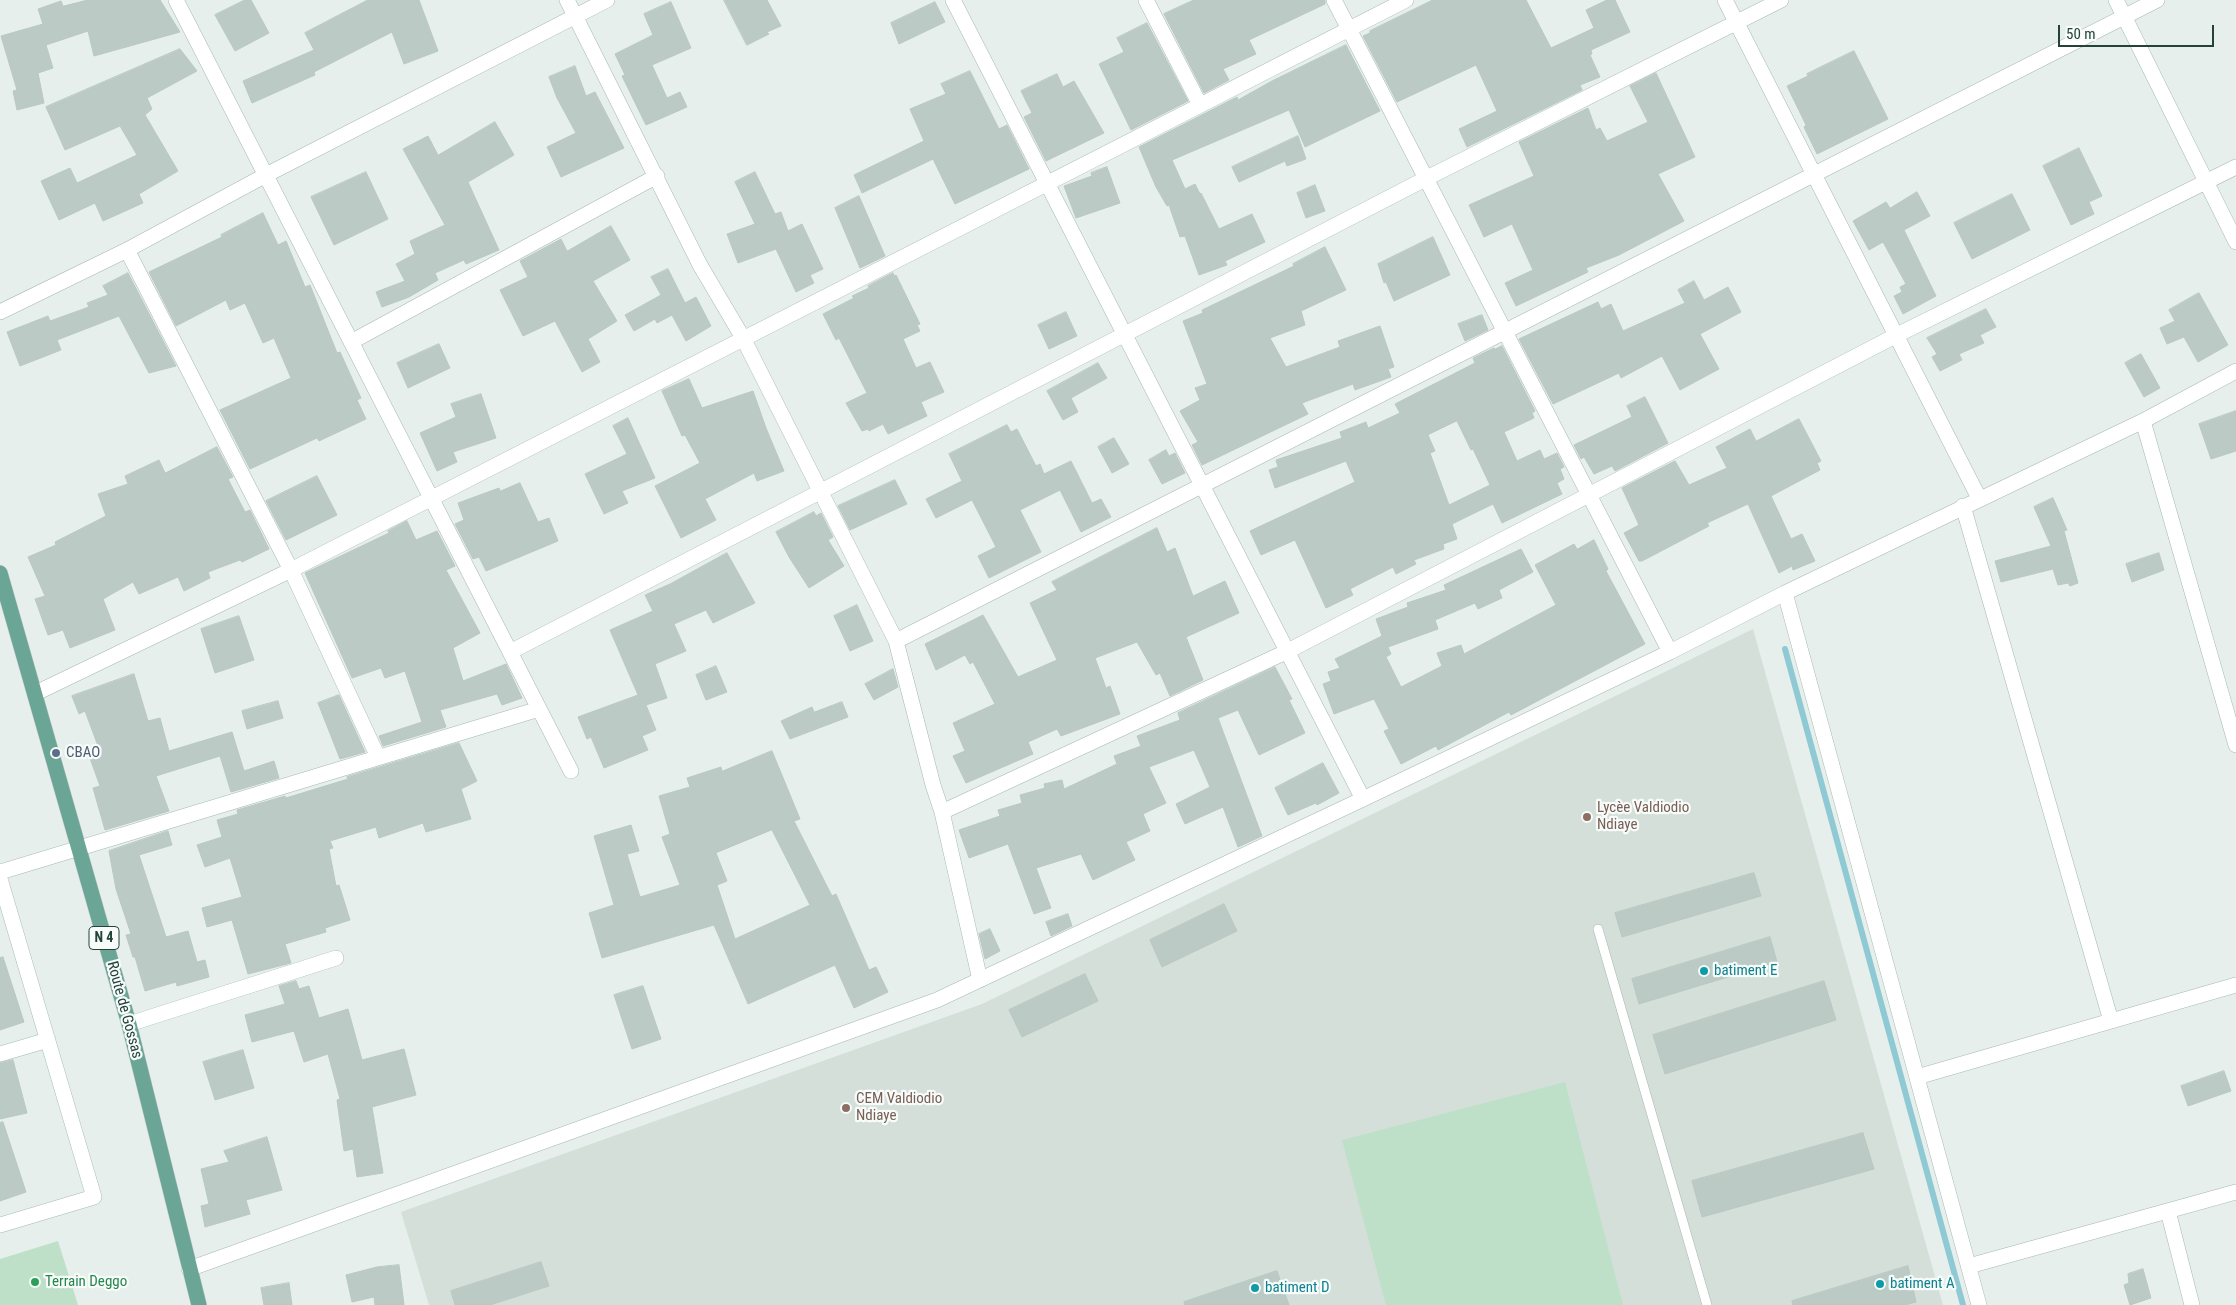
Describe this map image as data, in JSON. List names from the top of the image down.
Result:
{
  "streets": {
    "main road": ["N 4", "Route de Gossas"]
  },
  "places": [
    "CBAO",
    "Lycèe Valdiodio Ndiaye",
    "batiment E",
    "CEM Valdiodio Ndiaye",
    "Terrain Deggo",
    "batiment A",
    "batiment D"
  ],
  "scale_bar": "50 m"
}
